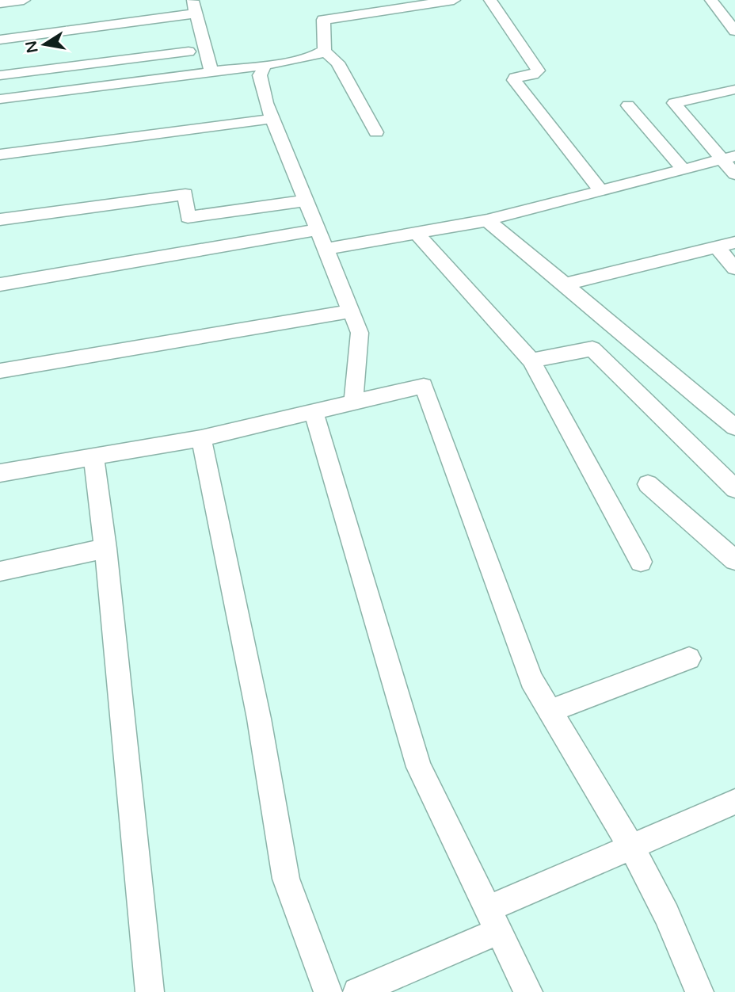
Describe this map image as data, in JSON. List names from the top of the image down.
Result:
{
  "north": "left"
}
